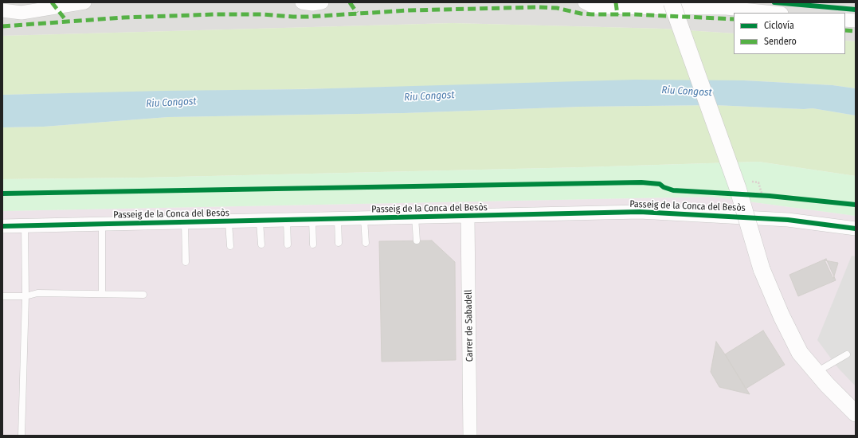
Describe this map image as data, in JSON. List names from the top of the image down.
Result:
{
  "streets": {
    "street": ["Passeig de la Conca del Besòs", "Carrer de Sabadell"]
  },
  "crossings": [
    ["Passeig de la Conca del Besòs", "Carrer de Sabadell"]
  ],
  "water": ["Riu Congost"],
  "legend": ["Ciclovía", "Sendero"]
}
